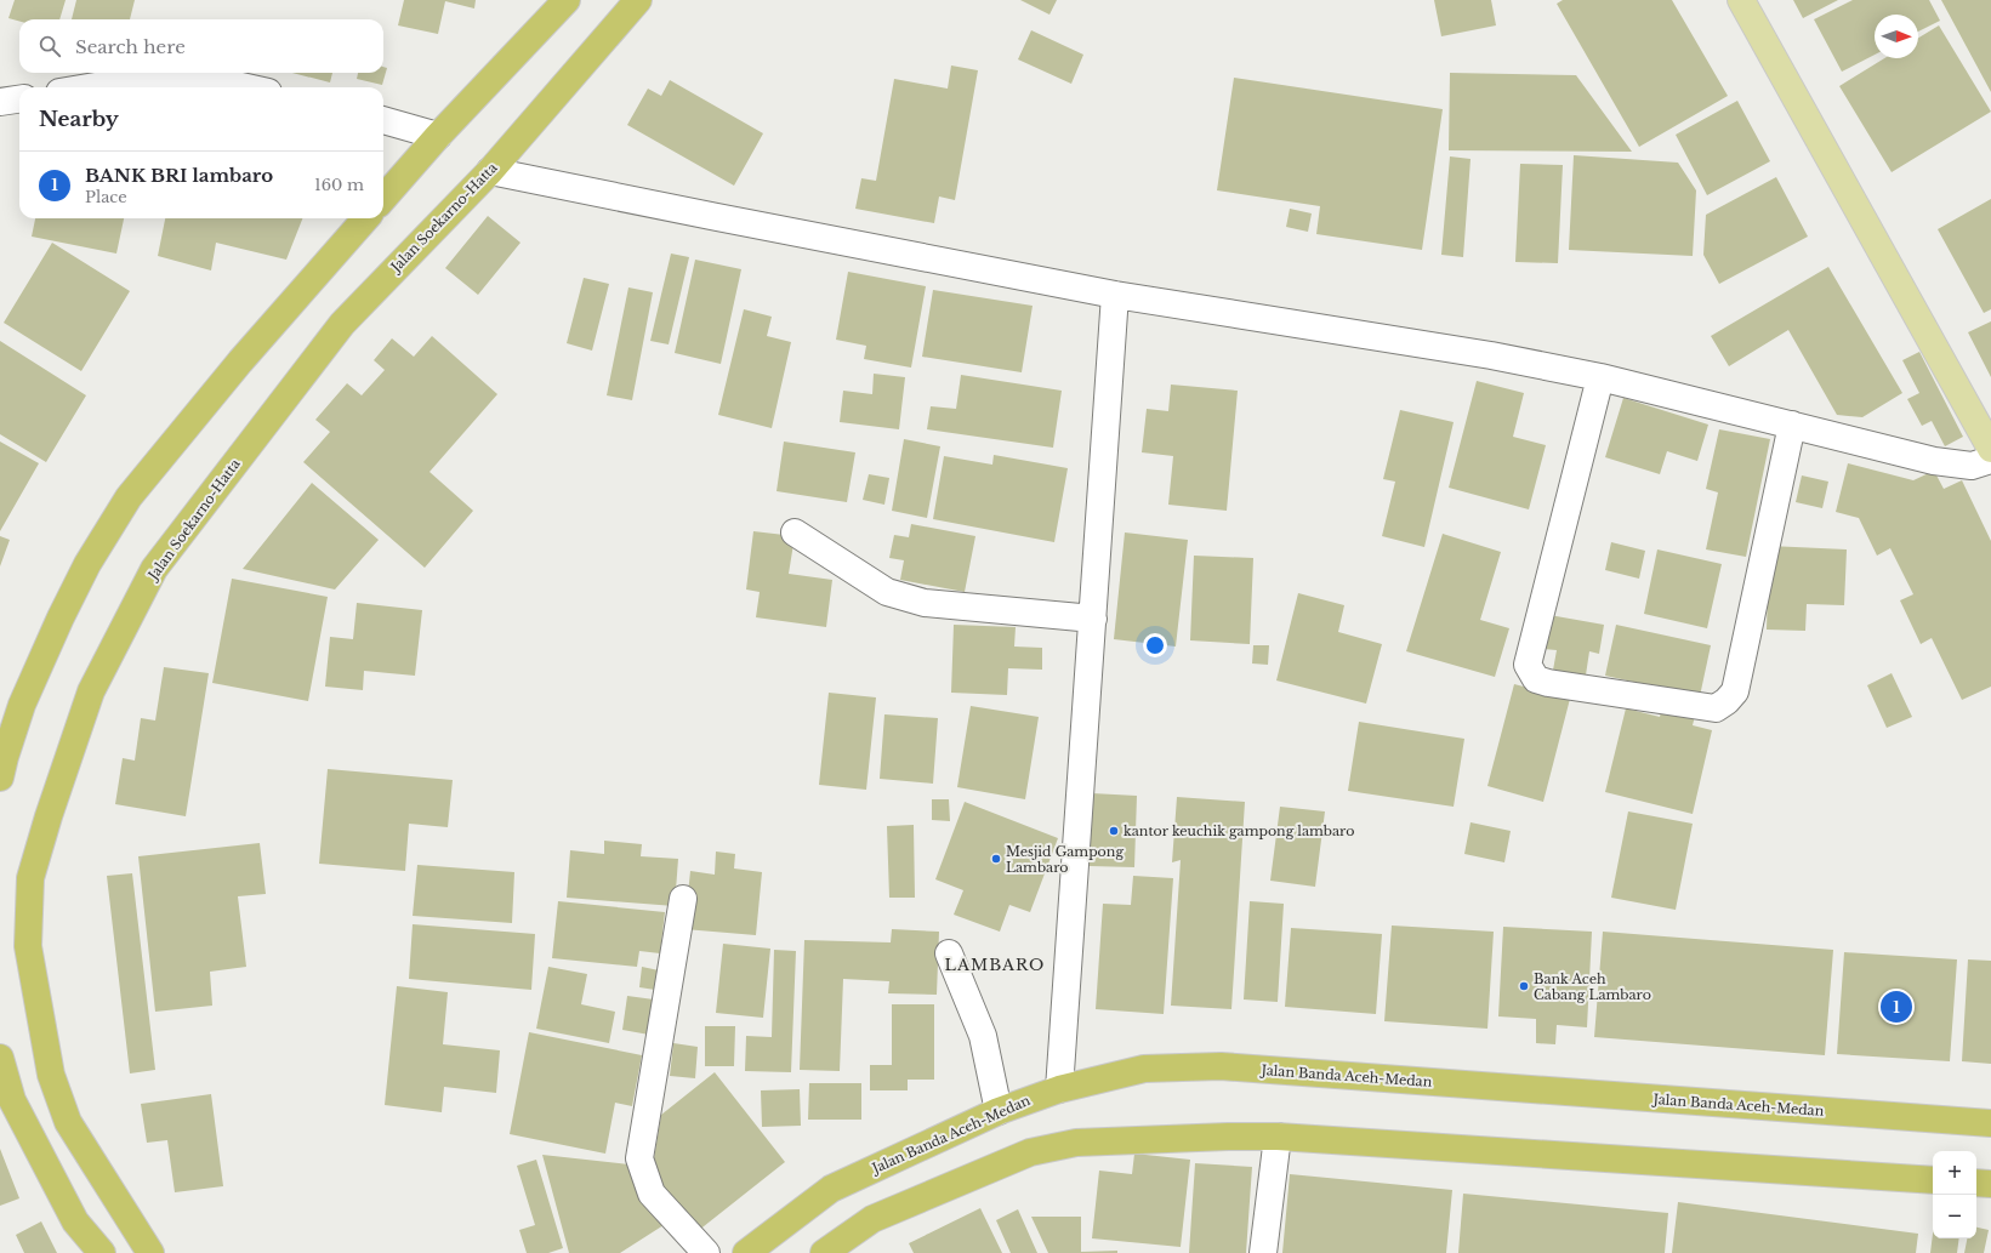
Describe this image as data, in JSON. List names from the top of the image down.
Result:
{
  "streets": {
    "highway": ["Jalan Soekarno-Hatta", "Jalan Banda Aceh-Medan"]
  },
  "districts": ["LAMBARO"],
  "places": ["kantor keuchik gampong lambaro", "Mesjid Gampong Lambaro", "Bank Aceh Cabang Lambaro"],
  "north": "right",
  "page": {
    "search": "Search here",
    "heading": "Nearby",
    "list": [
      {
        "mark": "1",
        "name": "BANK BRI lambaro",
        "note": "Place",
        "value": "160 m"
      }
    ],
    "pins": "1",
    "map_buttons": ["+", "−"]
  }
}
